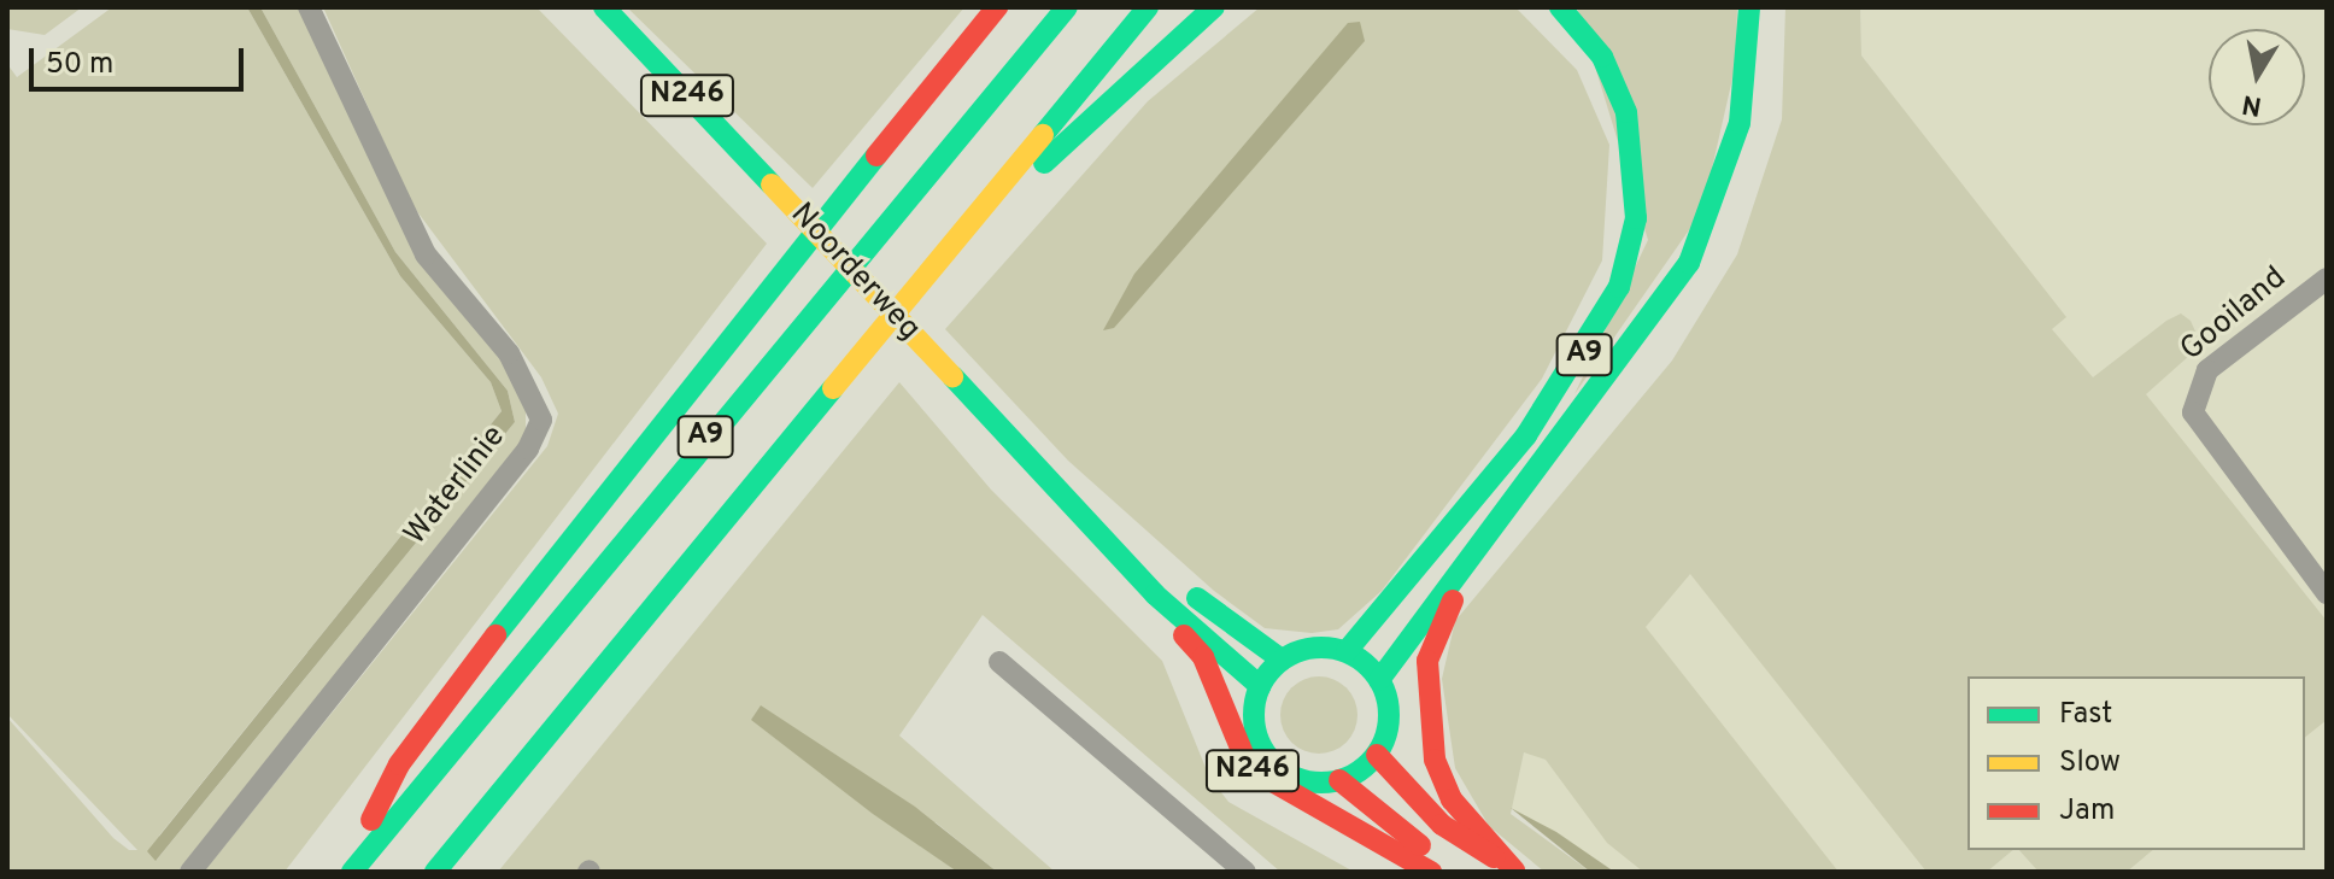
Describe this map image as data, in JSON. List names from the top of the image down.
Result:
{
  "streets": {
    "main road": ["N246", "Noorderweg", "A9"],
    "street": ["Gooiland", "Waterlinie"]
  },
  "crossings": [
    ["N246", "Noorderweg"],
    ["N246", "A9"],
    ["Noorderweg", "A9"]
  ],
  "legend": ["Fast", "Slow", "Jam"],
  "scale_bar": "50 m",
  "north": "bottom"
}
